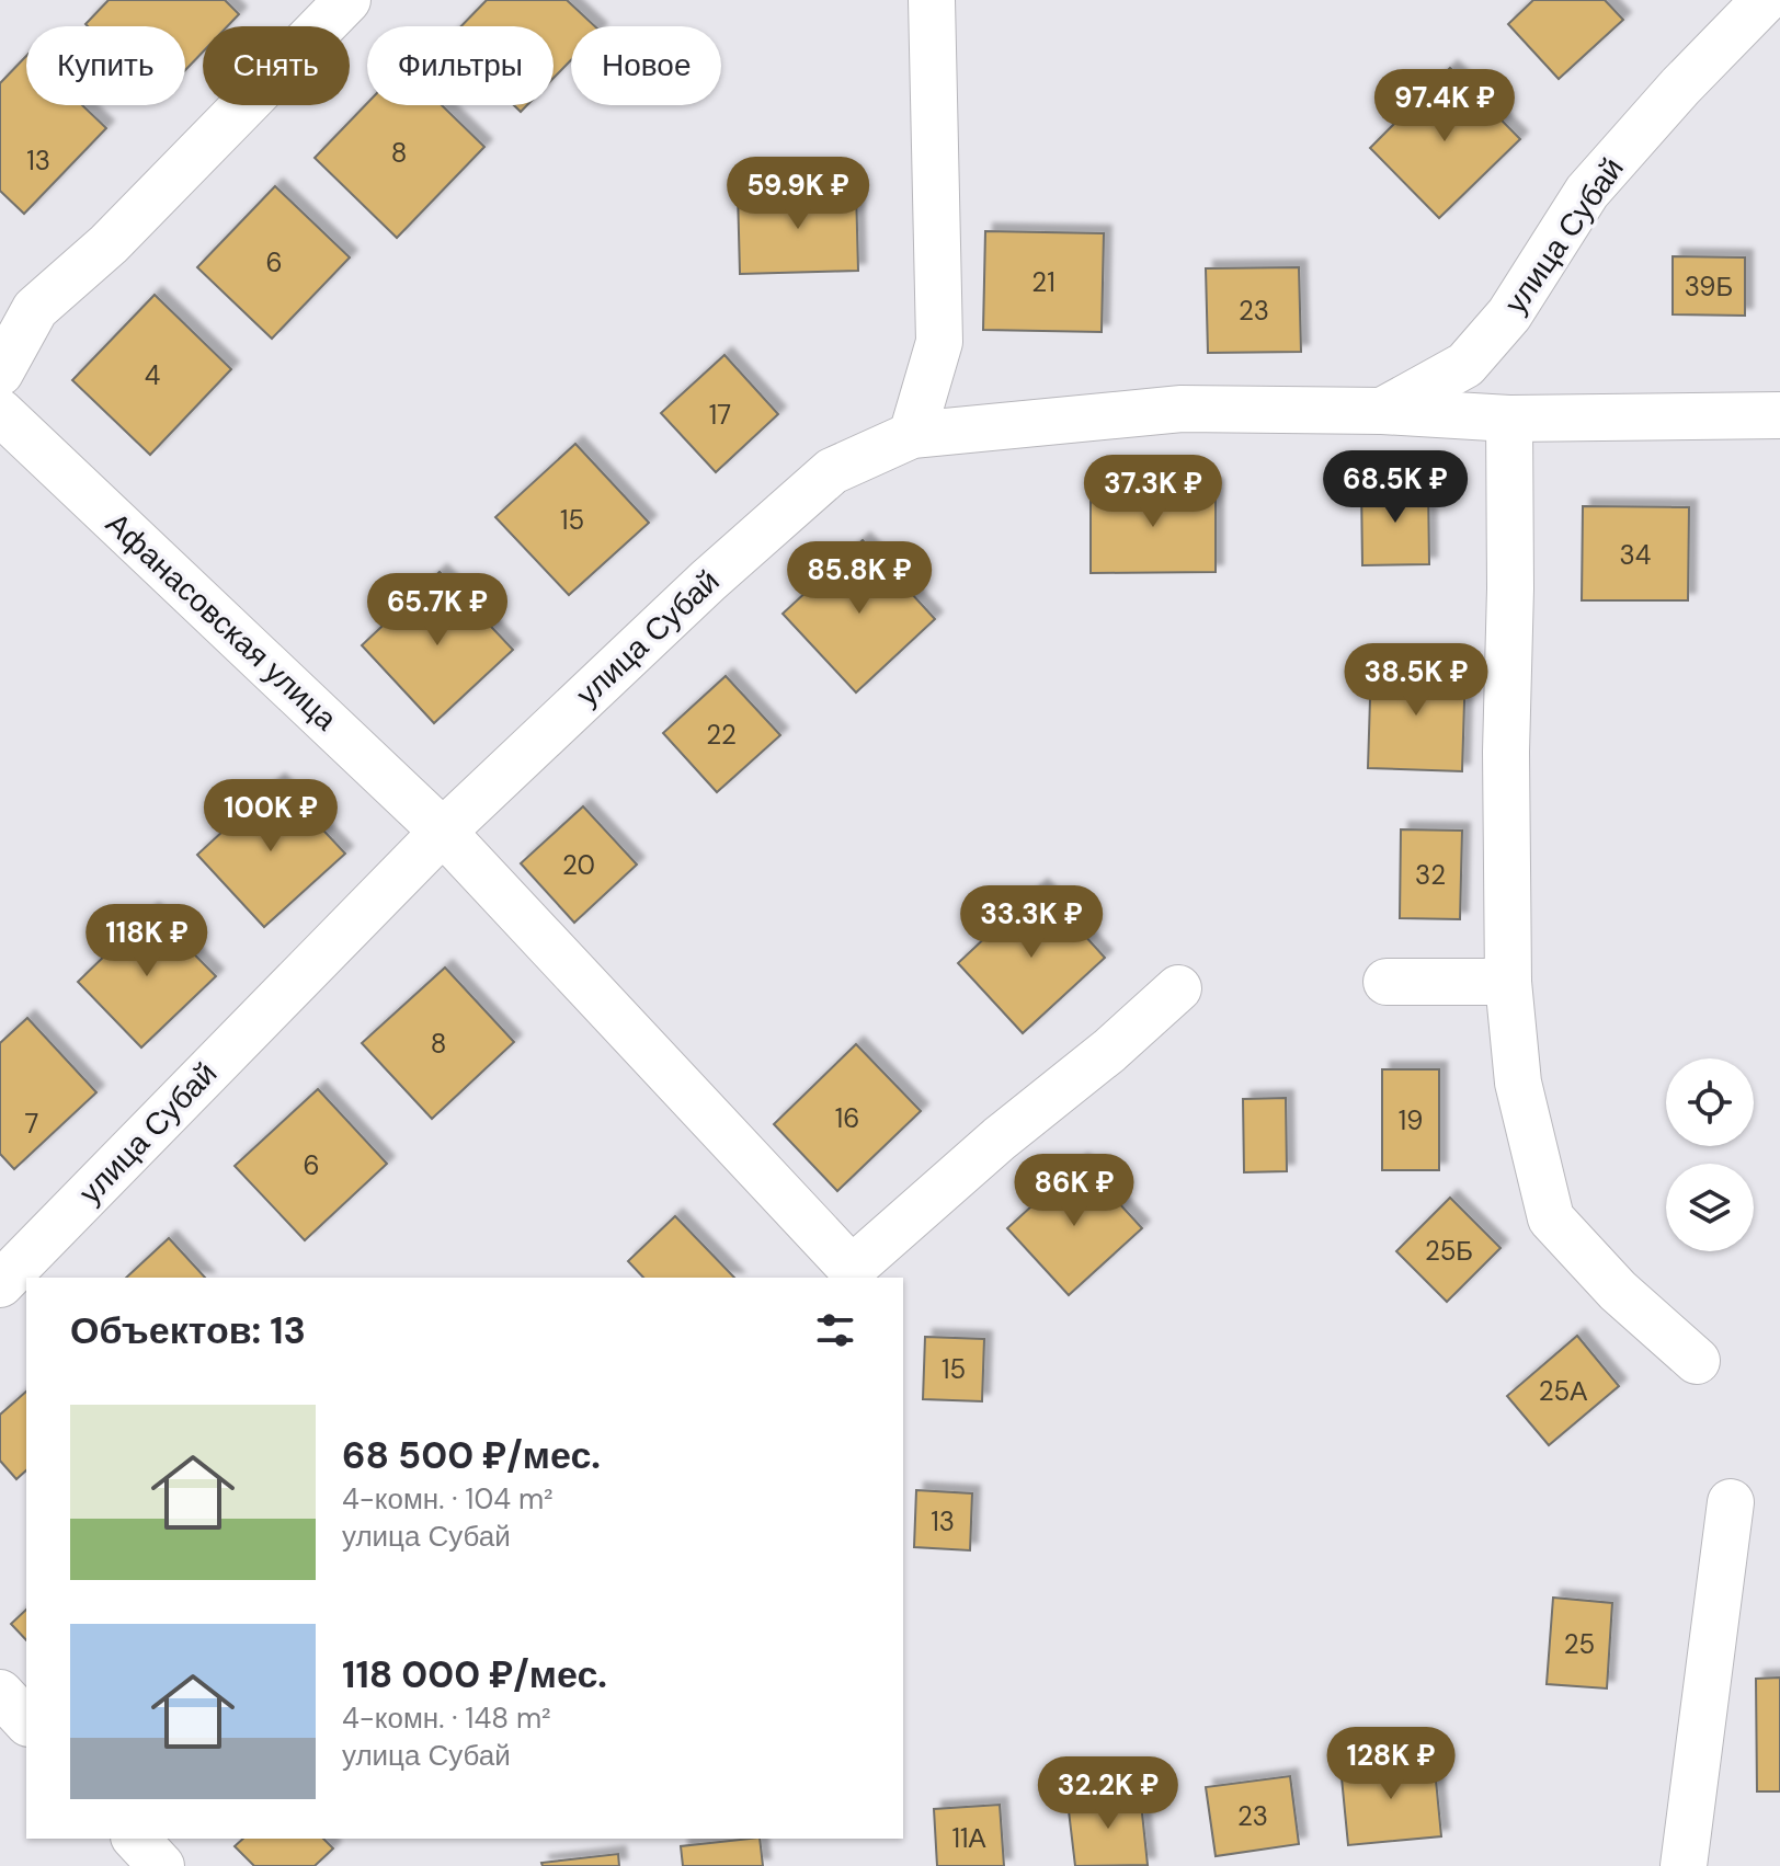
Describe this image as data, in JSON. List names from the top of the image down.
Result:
{
  "streets": {
    "street": ["улица Субай", "Афанасовская улица"]
  },
  "crossings": [
    ["улица Субай", "Афанасовская улица"]
  ],
  "house_numbers": [
    "8",
    "13",
    "6",
    "21",
    "39Б",
    "23",
    "4",
    "17",
    "15",
    "34",
    "22",
    "20",
    "32",
    "8",
    "16",
    "19",
    "7",
    "6",
    "25Б",
    "15",
    "25А",
    "13",
    "25",
    "23",
    "11А"
  ],
  "page": {
    "chip": [
      "Купить",
      "Снять",
      "Фильтры",
      "Новое"
    ],
    "price": [
      "97.4K ₽",
      "59.9K ₽",
      "68.5K ₽",
      "37.3K ₽",
      "85.8K ₽",
      "65.7K ₽",
      "38.5K ₽",
      "100K ₽",
      "33.3K ₽",
      "118K ₽",
      "86K ₽",
      "128K ₽",
      "32.2K ₽"
    ],
    "heading": "Объектов: 13",
    "list": [
      {
        "name": "68 500 ₽/мес.",
        "note": "4-комн. · 104 m² · улица Субай"
      },
      {
        "name": "118 000 ₽/мес.",
        "note": "4-комн. · 148 m² · улица Субай"
      }
    ]
  }
}
